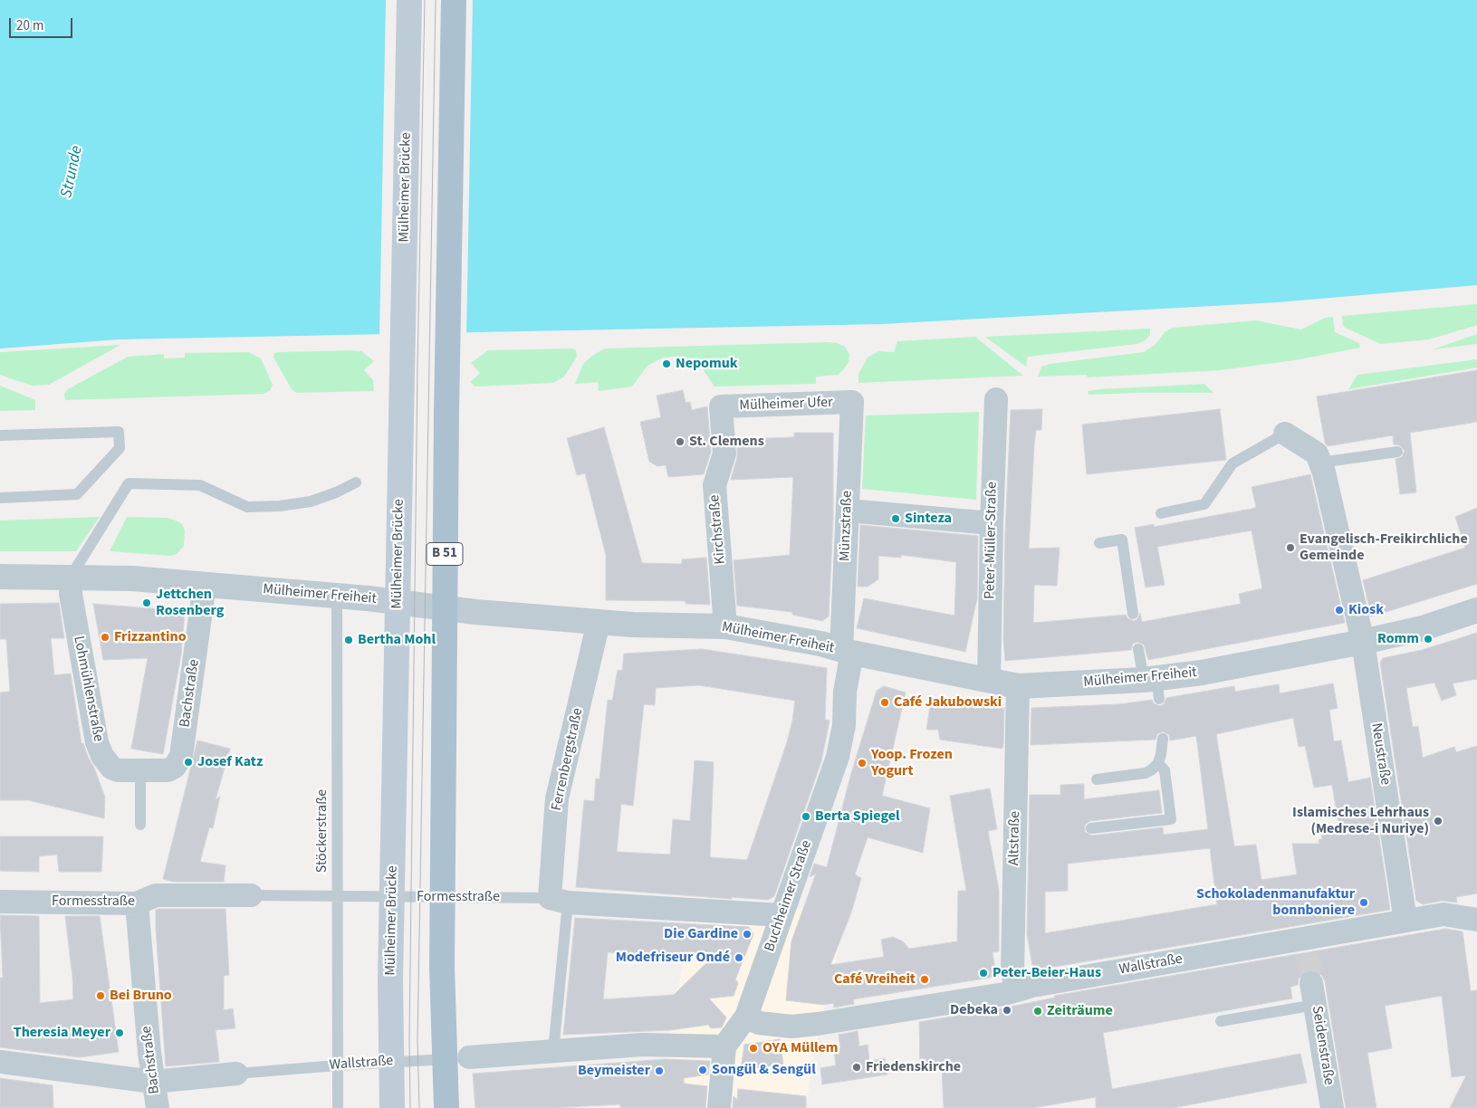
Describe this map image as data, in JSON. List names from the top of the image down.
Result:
{
  "streets": {
    "main road": ["Mülheimer Brücke", "B 51"],
    "street": [
      "Mülheimer Ufer",
      "Münzstraße",
      "Kirchstraße",
      "Peter-Müller-Straße",
      "Mülheimer Freiheit",
      "Lohmühlenstraße",
      "Bachstraße",
      "Neustraße",
      "Ferrenbergstraße",
      "Altstraße",
      "Buchheimer Straße",
      "Formesstraße",
      "Wallstraße",
      "Seidenstraße"
    ],
    "lane": ["Stöckerstraße"]
  },
  "crossings": [
    ["Mülheimer Ufer", "Münzstraße"],
    ["Mülheimer Ufer", "Kirchstraße"],
    ["Münzstraße", "Mülheimer Freiheit"],
    ["Münzstraße", "Buchheimer Straße"],
    ["Kirchstraße", "Mülheimer Freiheit"],
    ["Peter-Müller-Straße", "Mülheimer Freiheit"],
    ["Mülheimer Freiheit", "Lohmühlenstraße"],
    ["Mülheimer Freiheit", "Bachstraße"],
    ["Mülheimer Freiheit", "Neustraße"],
    ["Mülheimer Freiheit", "Ferrenbergstraße"],
    ["Mülheimer Freiheit", "Stöckerstraße"],
    ["Mülheimer Freiheit", "Altstraße"],
    ["Mülheimer Freiheit", "Buchheimer Straße"],
    ["Lohmühlenstraße", "Bachstraße"],
    ["Bachstraße", "Formesstraße"],
    ["Bachstraße", "Wallstraße"],
    ["Neustraße", "Wallstraße"],
    ["Ferrenbergstraße", "Formesstraße"],
    ["Ferrenbergstraße", "Wallstraße"],
    ["Stöckerstraße", "Formesstraße"],
    ["Stöckerstraße", "Wallstraße"],
    ["Altstraße", "Wallstraße"],
    ["Buchheimer Straße", "Formesstraße"],
    ["Buchheimer Straße", "Wallstraße"]
  ],
  "water": ["Strunde"],
  "places": [
    "Nepomuk",
    "St. Clemens",
    "Sinteza",
    "Evangelisch-Freikirchliche Gemeinde",
    "Jettchen Rosenberg",
    "Kiosk",
    "Frizzantino",
    "Romm",
    "Bertha Mohl",
    "Café Jakubowski",
    "Josef Katz",
    "Yoop. Frozen Yogurt",
    "Berta Spiegel",
    "Islamisches Lehrhaus (Medrese-i Nuriye)",
    "Schokoladenmanufaktur bonnboniere",
    "Die Gardine",
    "Modefriseur Ondé",
    "Peter-Beier-Haus",
    "Café Vreiheit",
    "Bei Bruno",
    "Debeka",
    "Zeiträume",
    "Theresia Meyer",
    "OYA Müllem",
    "Friedenskirche",
    "Songül & Sengül",
    "Beymeister"
  ],
  "scale_bar": "20 m"
}
